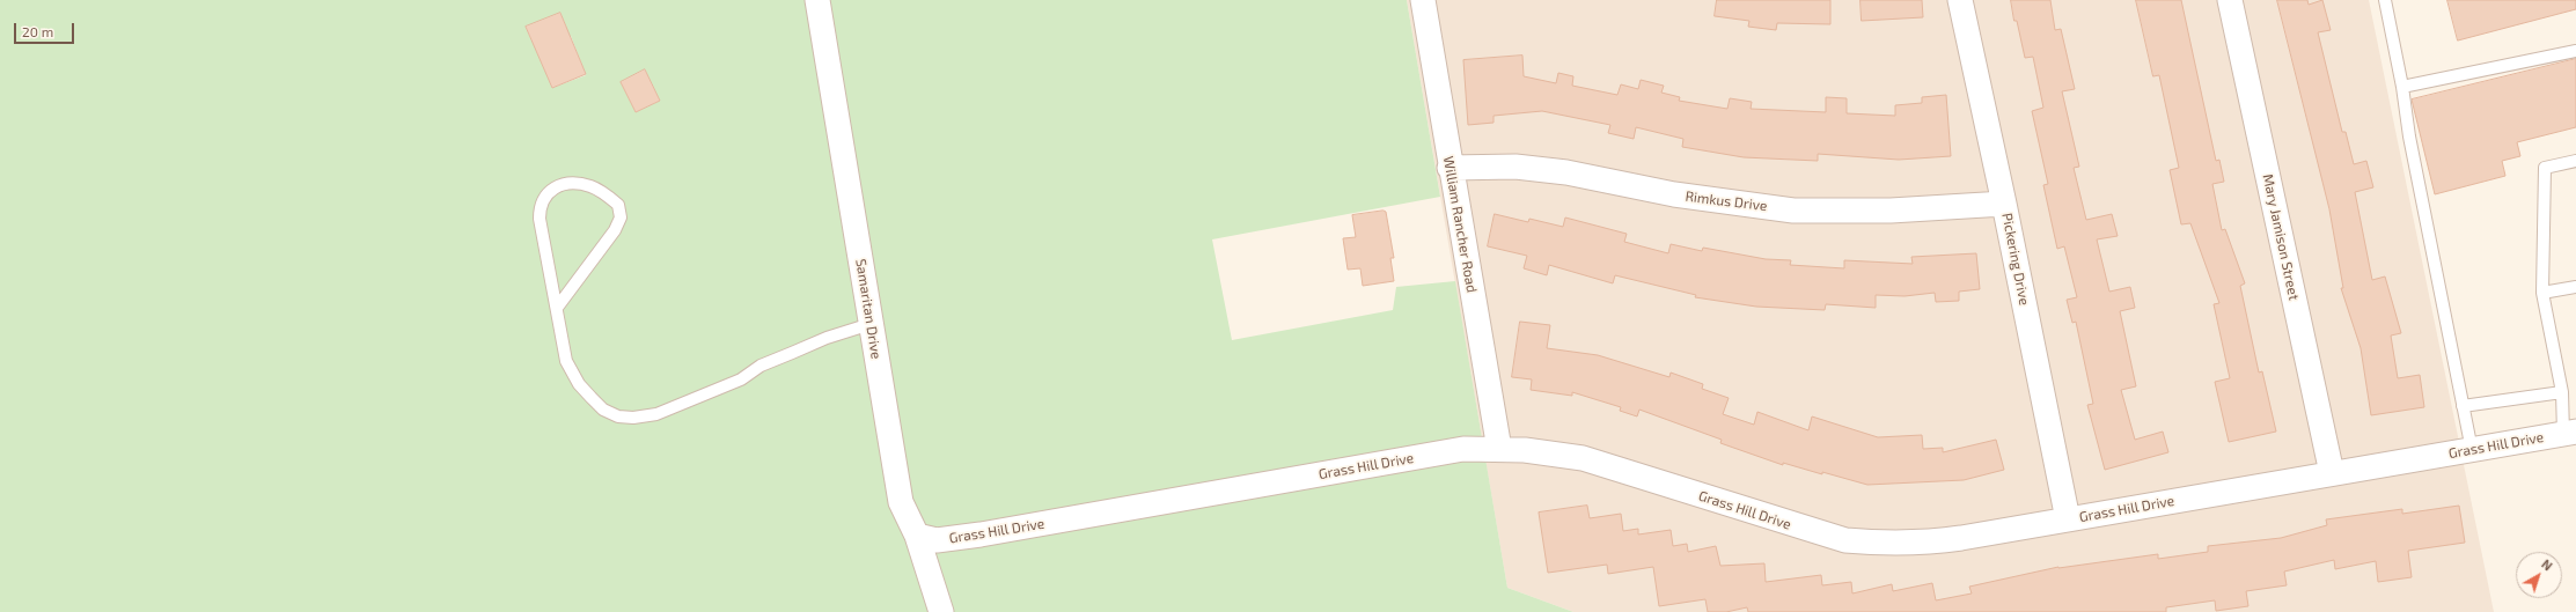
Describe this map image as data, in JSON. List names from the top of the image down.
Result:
{
  "streets": {
    "street": [
      "Rimkus Drive",
      "William Rancher Road",
      "Mary Jamison Street",
      "Pickering Drive",
      "Samaritan Drive",
      "Grass Hill Drive"
    ]
  },
  "crossings": [
    ["Rimkus Drive", "William Rancher Road"],
    ["Rimkus Drive", "Pickering Drive"],
    ["William Rancher Road", "Grass Hill Drive"],
    ["Mary Jamison Street", "Grass Hill Drive"],
    ["Pickering Drive", "Grass Hill Drive"],
    ["Samaritan Drive", "Grass Hill Drive"]
  ],
  "scale_bar": "20 m",
  "north": "top right"
}
